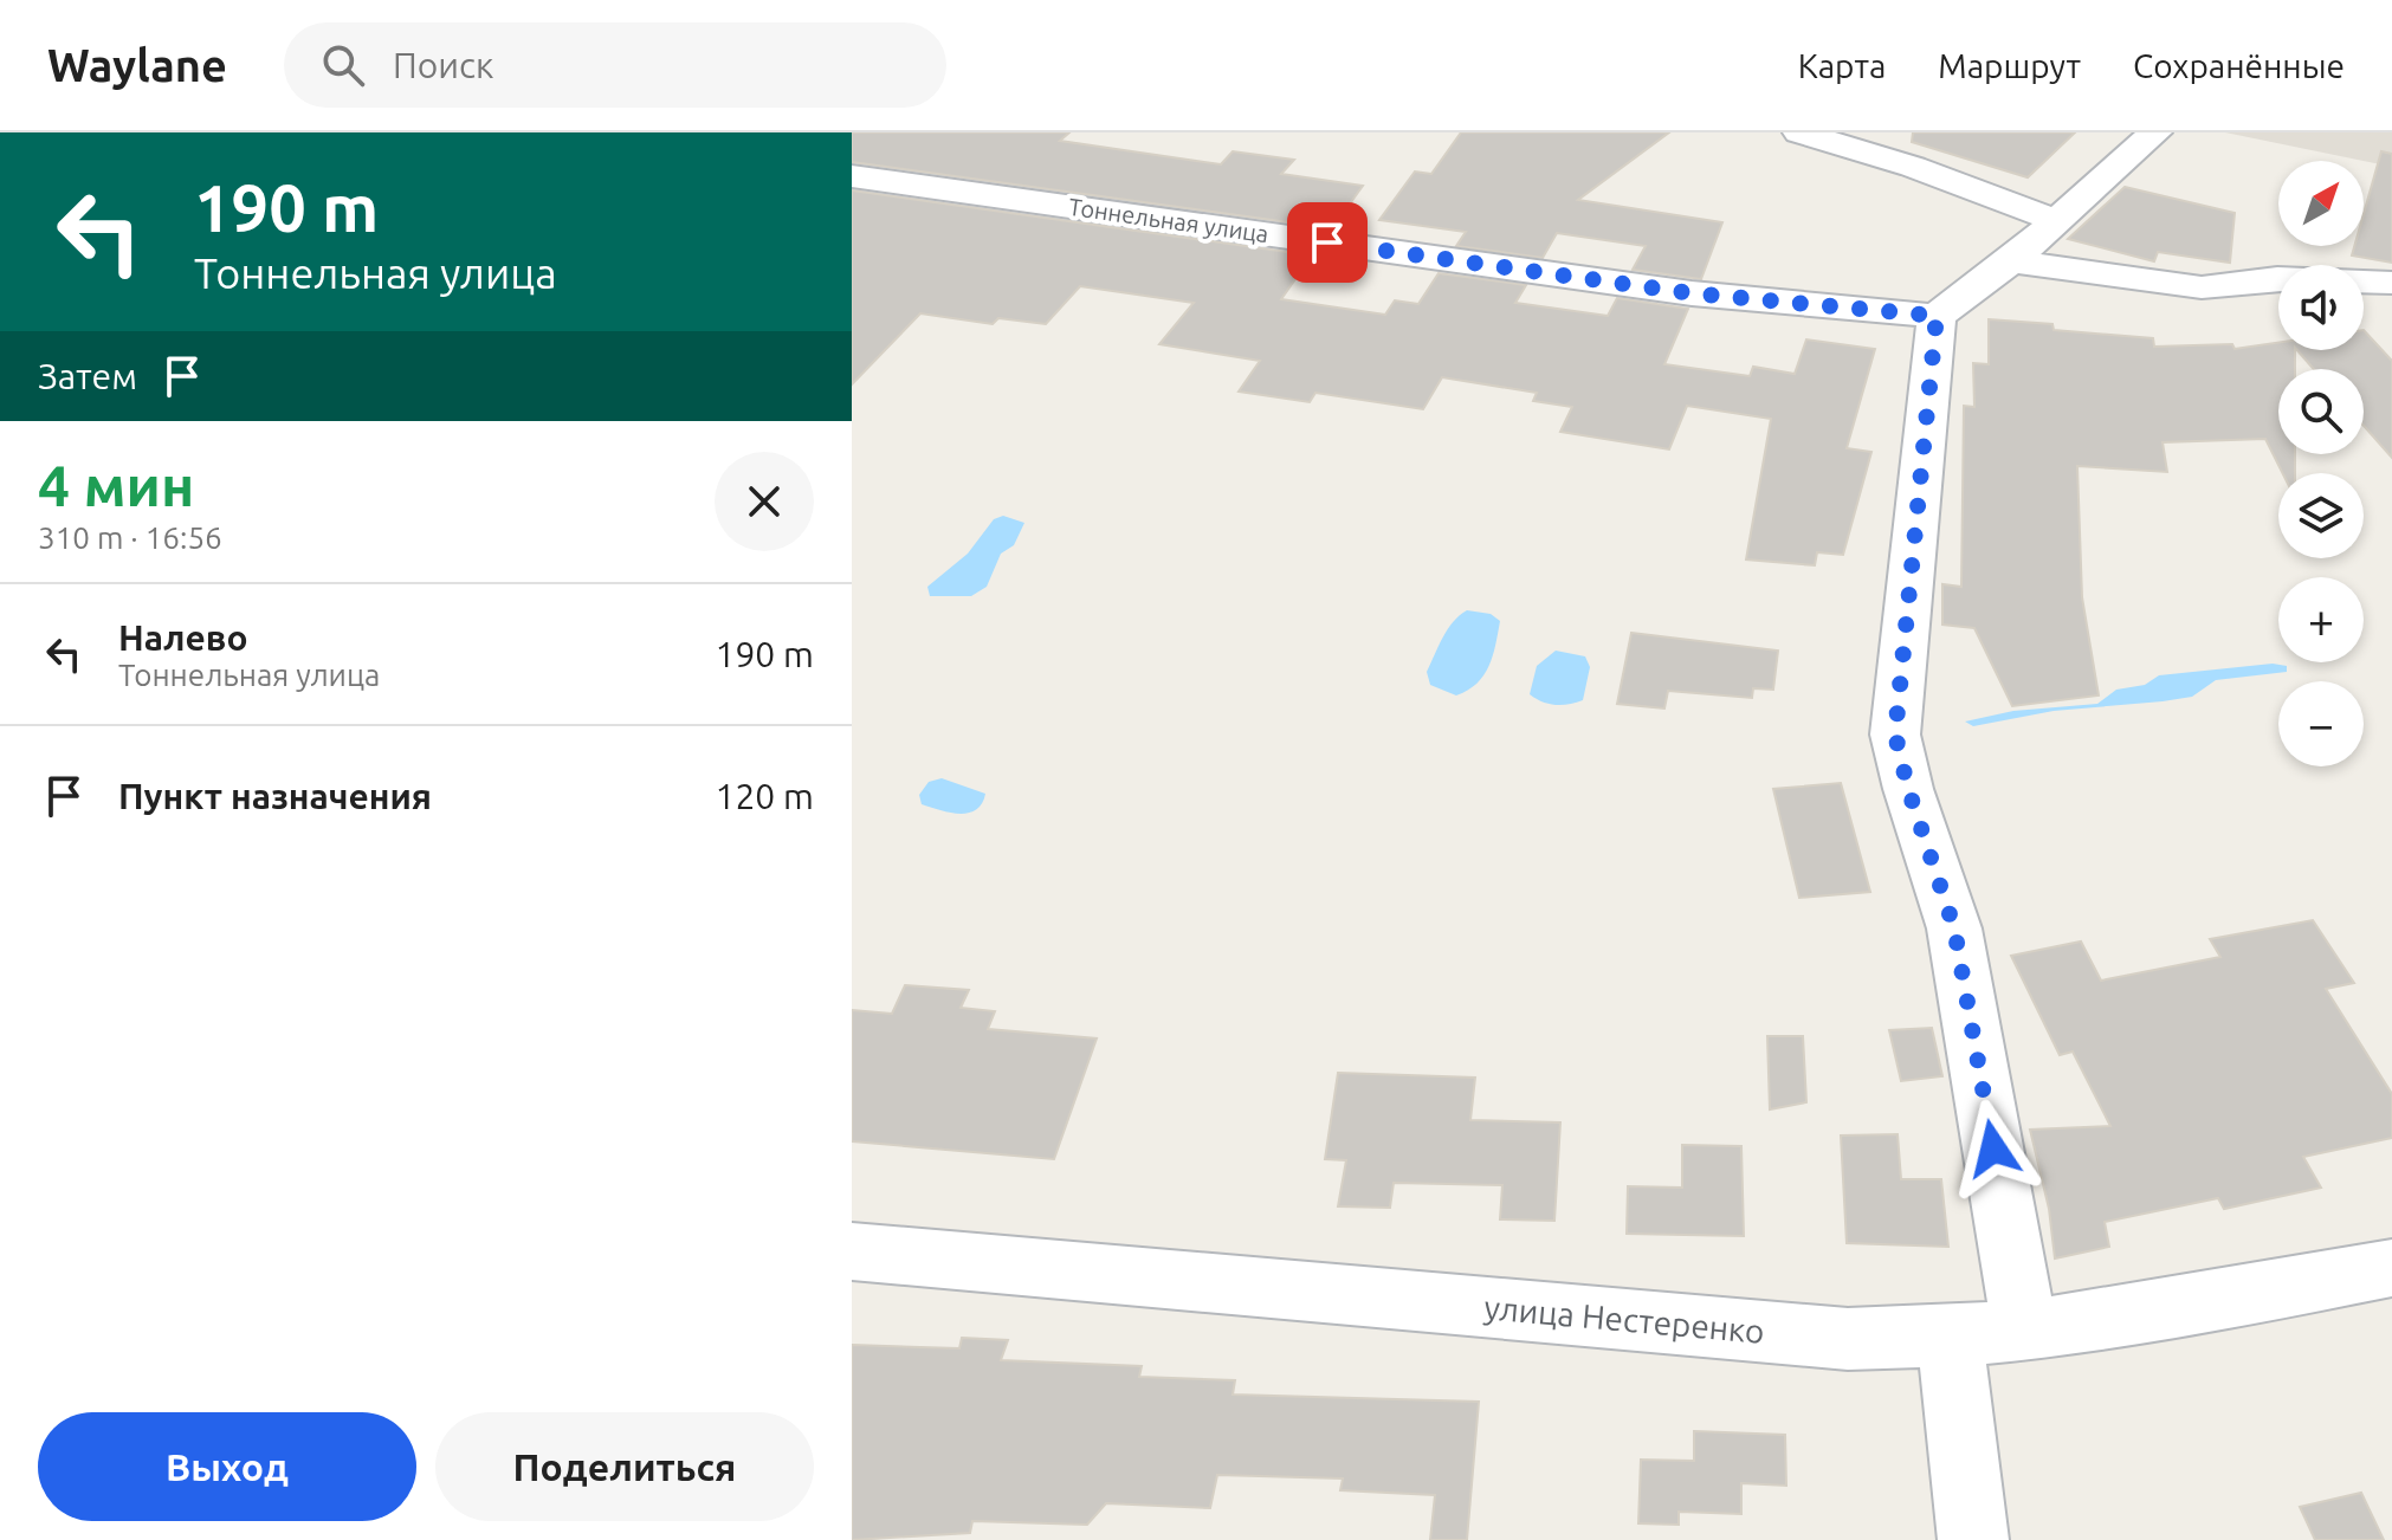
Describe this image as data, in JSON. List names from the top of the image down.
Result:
{
  "streets": {
    "street": ["Тоннельная улица", "улица Нестеренко"]
  },
  "north": "top right",
  "page": {
    "header": "Waylane",
    "search": "Поиск",
    "nav": ["Карта", "Маршрут", "Сохранённые"],
    "turn": ["190 m", "Тоннельная улица"],
    "map_buttons": ["+", "−"],
    "then": "Затем",
    "heading": ["4 мин", "310 m · 16:56"],
    "list": [
      {
        "name": "Налево",
        "note": "Тоннельная улица",
        "value": "190 m"
      },
      {
        "name": "Пункт назначения",
        "value": "120 m"
      }
    ],
    "buttons": ["Выход", "Поделиться"]
  }
}
